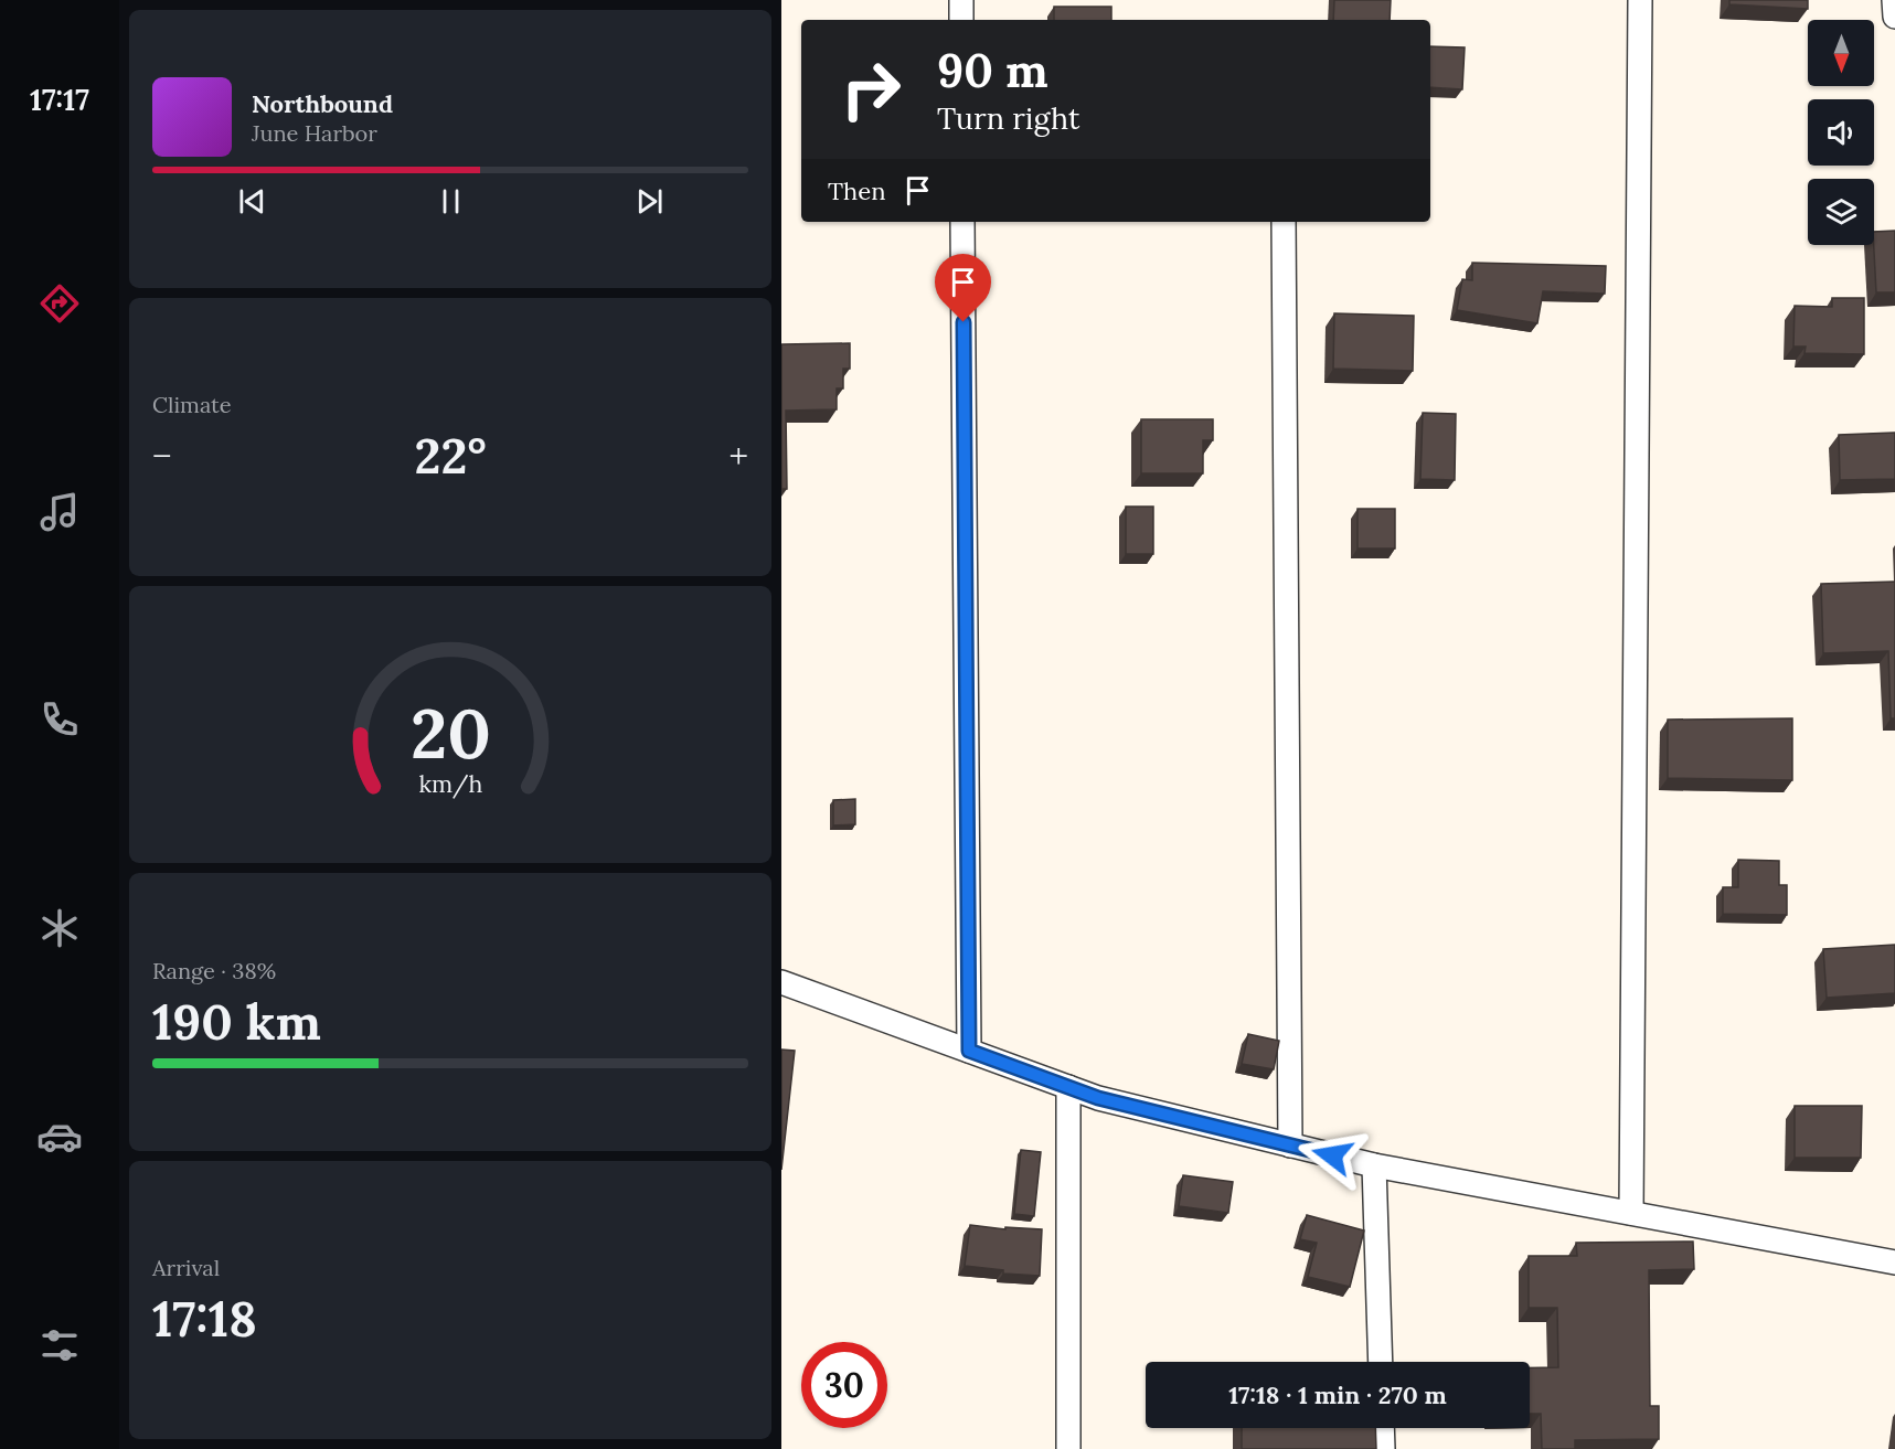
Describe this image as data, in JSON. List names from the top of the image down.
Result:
{
  "north": "bottom",
  "page": {
    "tabs": "17:17",
    "turn": ["90 m", "Turn right"],
    "song": ["Northbound", "June Harbor"],
    "then": "Then",
    "tile": [
      "Climate",
      ["Range · 38%", "190 km"],
      ["Arrival", "17:18"]
    ],
    "heat": ["−", "22°", "+"],
    "limit": "30",
    "trip": "17:18 · 1 min · 270 m",
    "gauge": ["20", "km/h"]
  }
}
